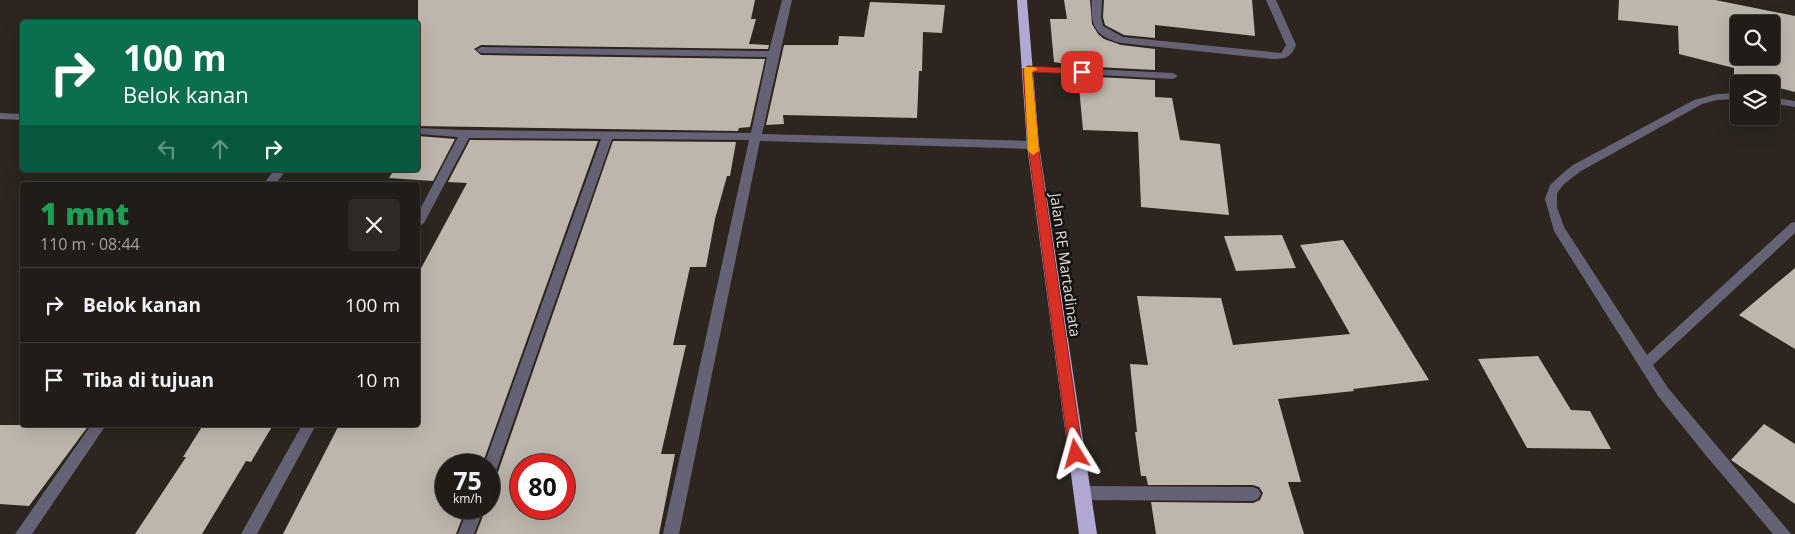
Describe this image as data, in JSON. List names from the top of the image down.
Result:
{
  "streets": {
    "highway": ["Jalan RE Martadinata"]
  },
  "page": {
    "turn": ["100 m", "Belok kanan"],
    "heading": ["1 mnt", "110 m · 08:44"],
    "list": [
      {
        "name": "Belok kanan",
        "value": "100 m"
      },
      {
        "name": "Tiba di tujuan",
        "value": "10 m"
      }
    ],
    "speed": "75 km/h",
    "limit": "80"
  }
}
